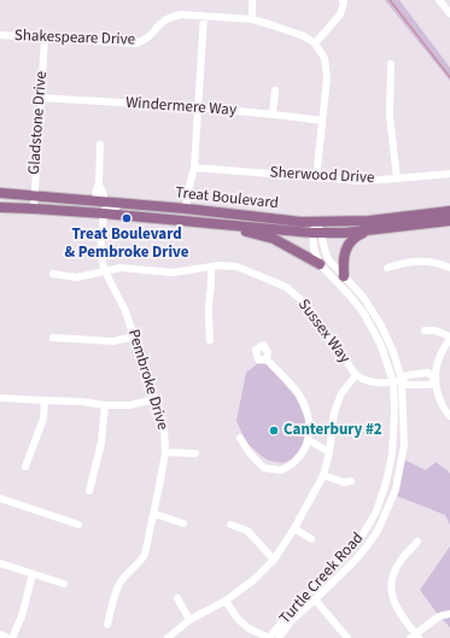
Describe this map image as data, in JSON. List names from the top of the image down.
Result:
{
  "streets": {
    "main road": ["Treat Boulevard"],
    "street": [
      "Shakespeare Drive",
      "Windermere Way",
      "Gladstone Drive",
      "Sherwood Drive",
      "Sussex Way",
      "Pembroke Drive",
      "Turtle Creek Road"
    ]
  },
  "crossings": [
    ["Shakespeare Drive", "Gladstone Drive"],
    ["Windermere Way", "Gladstone Drive"],
    ["Gladstone Drive", "Treat Boulevard"],
    ["Treat Boulevard", "Pembroke Drive"],
    ["Treat Boulevard", "Turtle Creek Road"],
    ["Sussex Way", "Pembroke Drive"],
    ["Sussex Way", "Turtle Creek Road"]
  ],
  "places": ["Treat Boulevard & Pembroke Drive", "Canterbury #2"]
}
